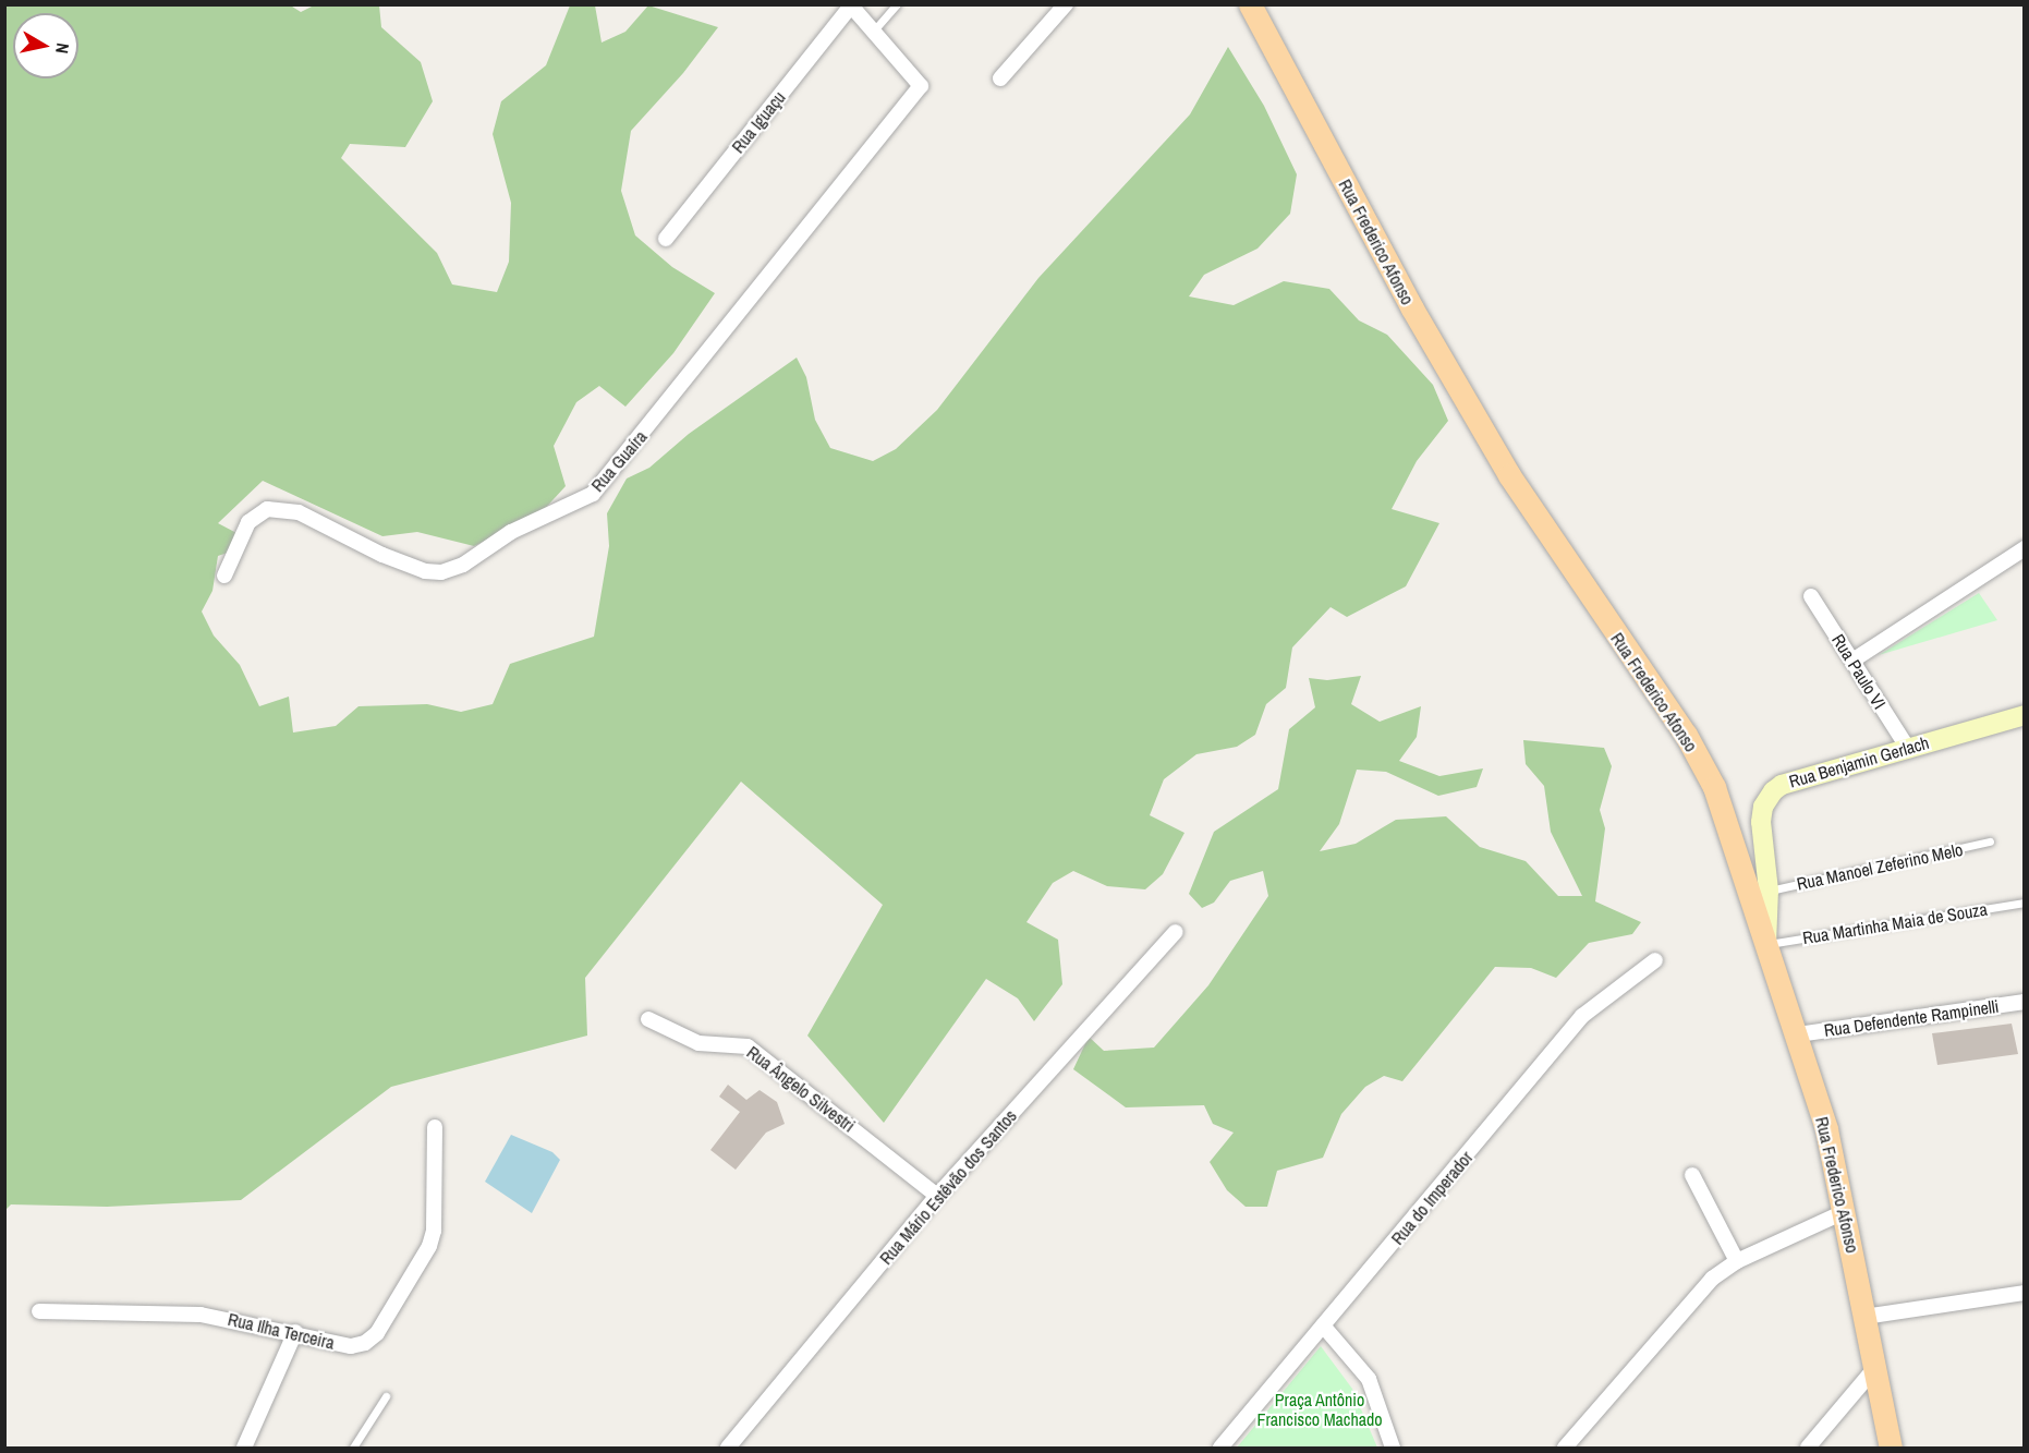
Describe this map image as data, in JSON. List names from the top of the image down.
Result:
{
  "streets": {
    "main road": ["Rua Frederico Afonso", "Rua Benjamin Gerlach"],
    "street": [
      "Rua Iguaçu",
      "Rua Guaíra",
      "Rua Paulo VI",
      "Rua Defendente Rampinelli",
      "Rua Ângelo Silvestri",
      "Rua Mário Estêvão dos Santos",
      "Rua do Imperador",
      "Rua Ilha Terceira"
    ],
    "lane": ["Rua Manoel Zeferino Melo", "Rua Martinha Maia de Souza"]
  },
  "crossings": [
    ["Rua Frederico Afonso", "Rua Benjamin Gerlach"],
    ["Rua Frederico Afonso", "Rua Martinha Maia de Souza"],
    ["Rua Frederico Afonso", "Rua Defendente Rampinelli"],
    ["Rua Paulo VI", "Rua Benjamin Gerlach"],
    ["Rua Benjamin Gerlach", "Rua Manoel Zeferino Melo"],
    ["Rua Benjamin Gerlach", "Rua Martinha Maia de Souza"],
    ["Rua Ângelo Silvestri", "Rua Mário Estêvão dos Santos"]
  ],
  "parks": ["Praça Antônio Francisco Machado"],
  "north": "right"
}
